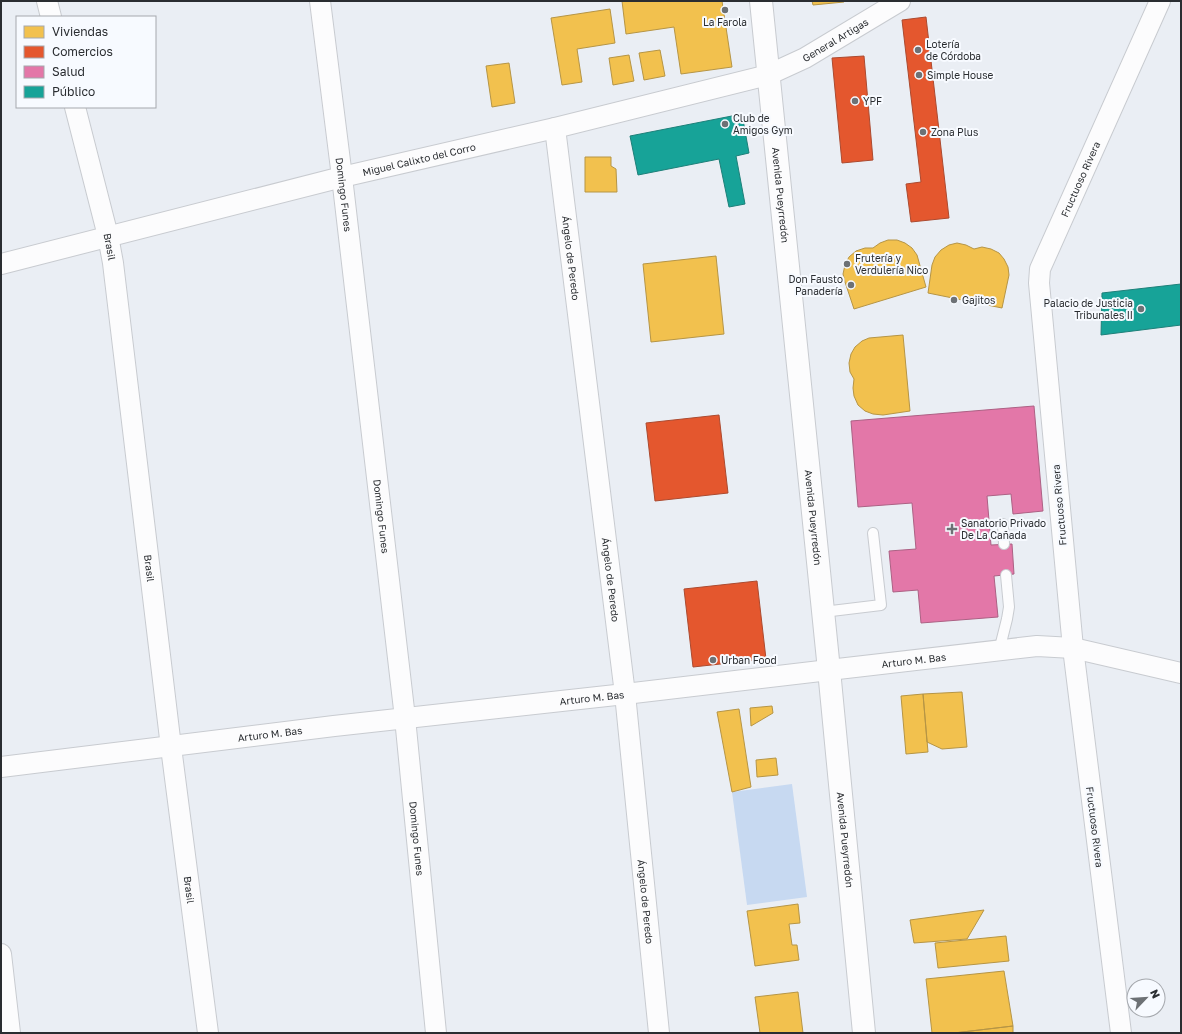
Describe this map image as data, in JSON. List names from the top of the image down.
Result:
{
  "streets": {
    "main road": ["Avenida Pueyrredón"],
    "street": [
      "General Artigas",
      "Miguel Calixto del Corro",
      "Fructuoso Rivera",
      "Domingo Funes",
      "Brasil",
      "Ángelo de Peredo",
      "Arturo M. Bas"
    ]
  },
  "crossings": [
    ["General Artigas", "Miguel Calixto del Corro"],
    ["General Artigas", "Avenida Pueyrredón"],
    ["Miguel Calixto del Corro", "Domingo Funes"],
    ["Miguel Calixto del Corro", "Avenida Pueyrredón"],
    ["Miguel Calixto del Corro", "Brasil"],
    ["Miguel Calixto del Corro", "Ángelo de Peredo"],
    ["Fructuoso Rivera", "Arturo M. Bas"],
    ["Domingo Funes", "Arturo M. Bas"],
    ["Avenida Pueyrredón", "Arturo M. Bas"],
    ["Brasil", "Arturo M. Bas"],
    ["Ángelo de Peredo", "Arturo M. Bas"]
  ],
  "places": {
    "other": [
      "La Farola",
      "Lotería de Córdoba",
      "Simple House",
      "YPF",
      "Club de Amigos Gym",
      "Zona Plus",
      "Frutería y Verdulería Nico",
      "Don Fausto Panadería",
      "Gajitos",
      "Palacio de Justicia Tribunales II",
      "Urban Food"
    ],
    "health": ["Sanatorio Privado De La Cañada"]
  },
  "legend": [
    "Viviendas",
    "Comercios",
    "Salud",
    "Público"
  ],
  "north": "top right"
}
